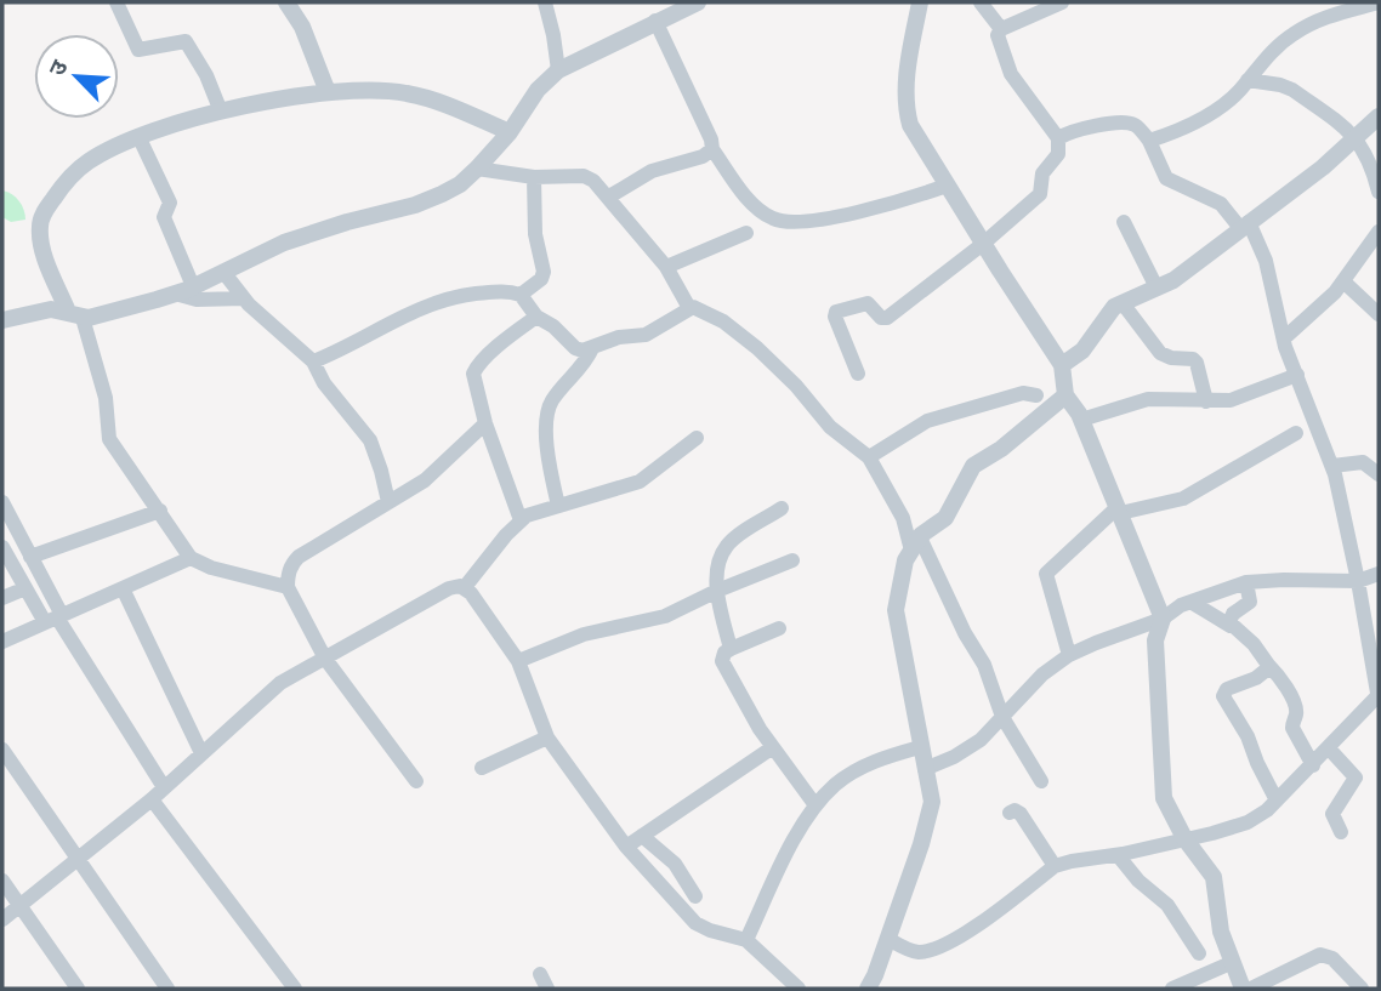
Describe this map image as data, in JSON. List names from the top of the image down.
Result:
{
  "north": "top left"
}
